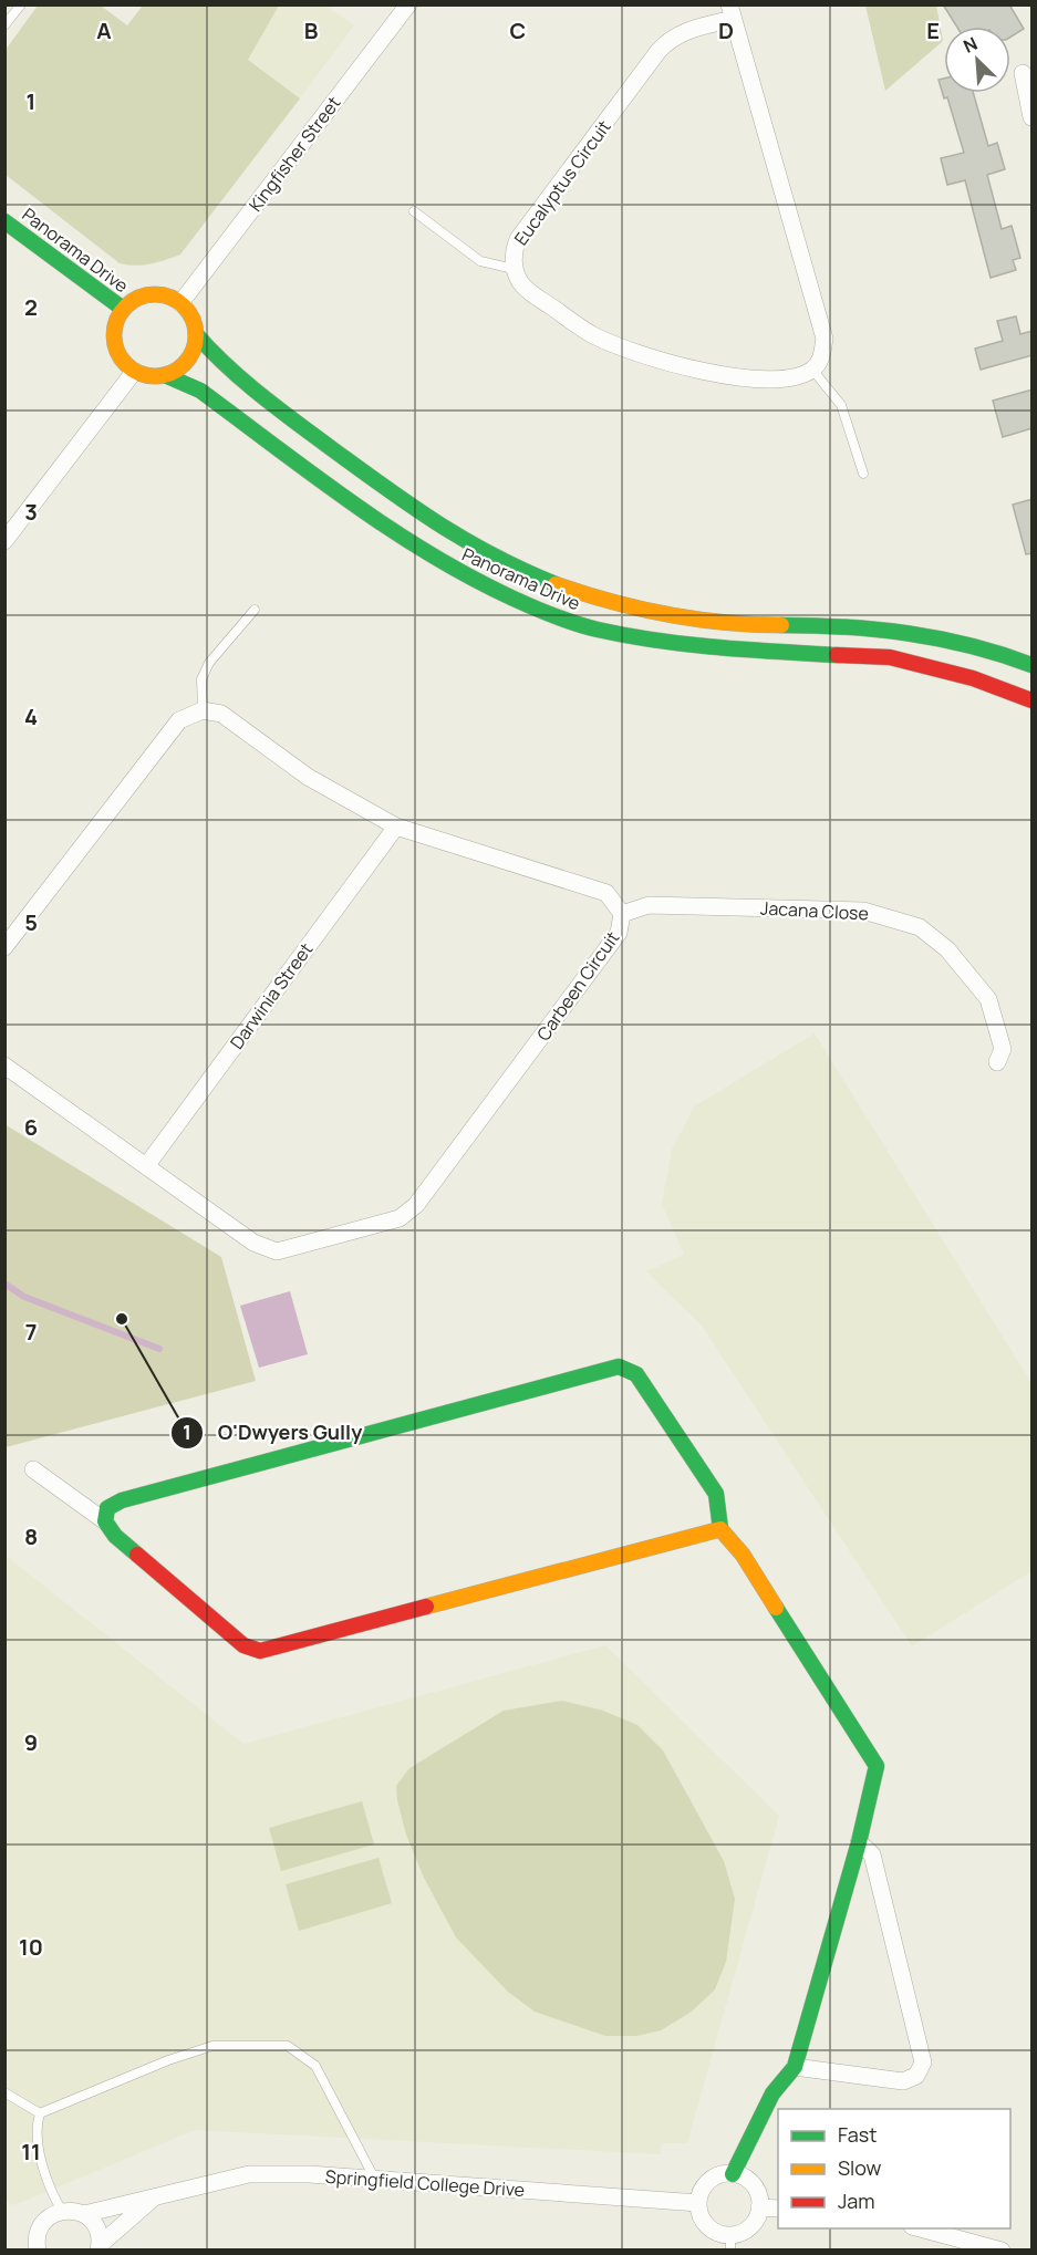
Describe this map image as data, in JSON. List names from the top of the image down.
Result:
{
  "streets": {
    "street": [
      "Kingfisher Street",
      "Eucalyptus Circuit",
      "Panorama Drive",
      "Jacana Close",
      "Carbeen Circuit",
      "Darwinia Street",
      "Springfield College Drive"
    ]
  },
  "crossings": [
    ["Kingfisher Street", "Panorama Drive"],
    ["Jacana Close", "Carbeen Circuit"],
    ["Carbeen Circuit", "Darwinia Street"]
  ],
  "places": ["O'Dwyers Gully"],
  "legend": ["Fast", "Slow", "Jam"],
  "north": "top left",
  "grid": {
    "columns": [
      "A",
      "B",
      "C",
      "D",
      "E"
    ],
    "rows": [
      "1",
      "2",
      "3",
      "4",
      "5",
      "6",
      "7",
      "8",
      "9",
      "10",
      "11"
    ]
  }
}
